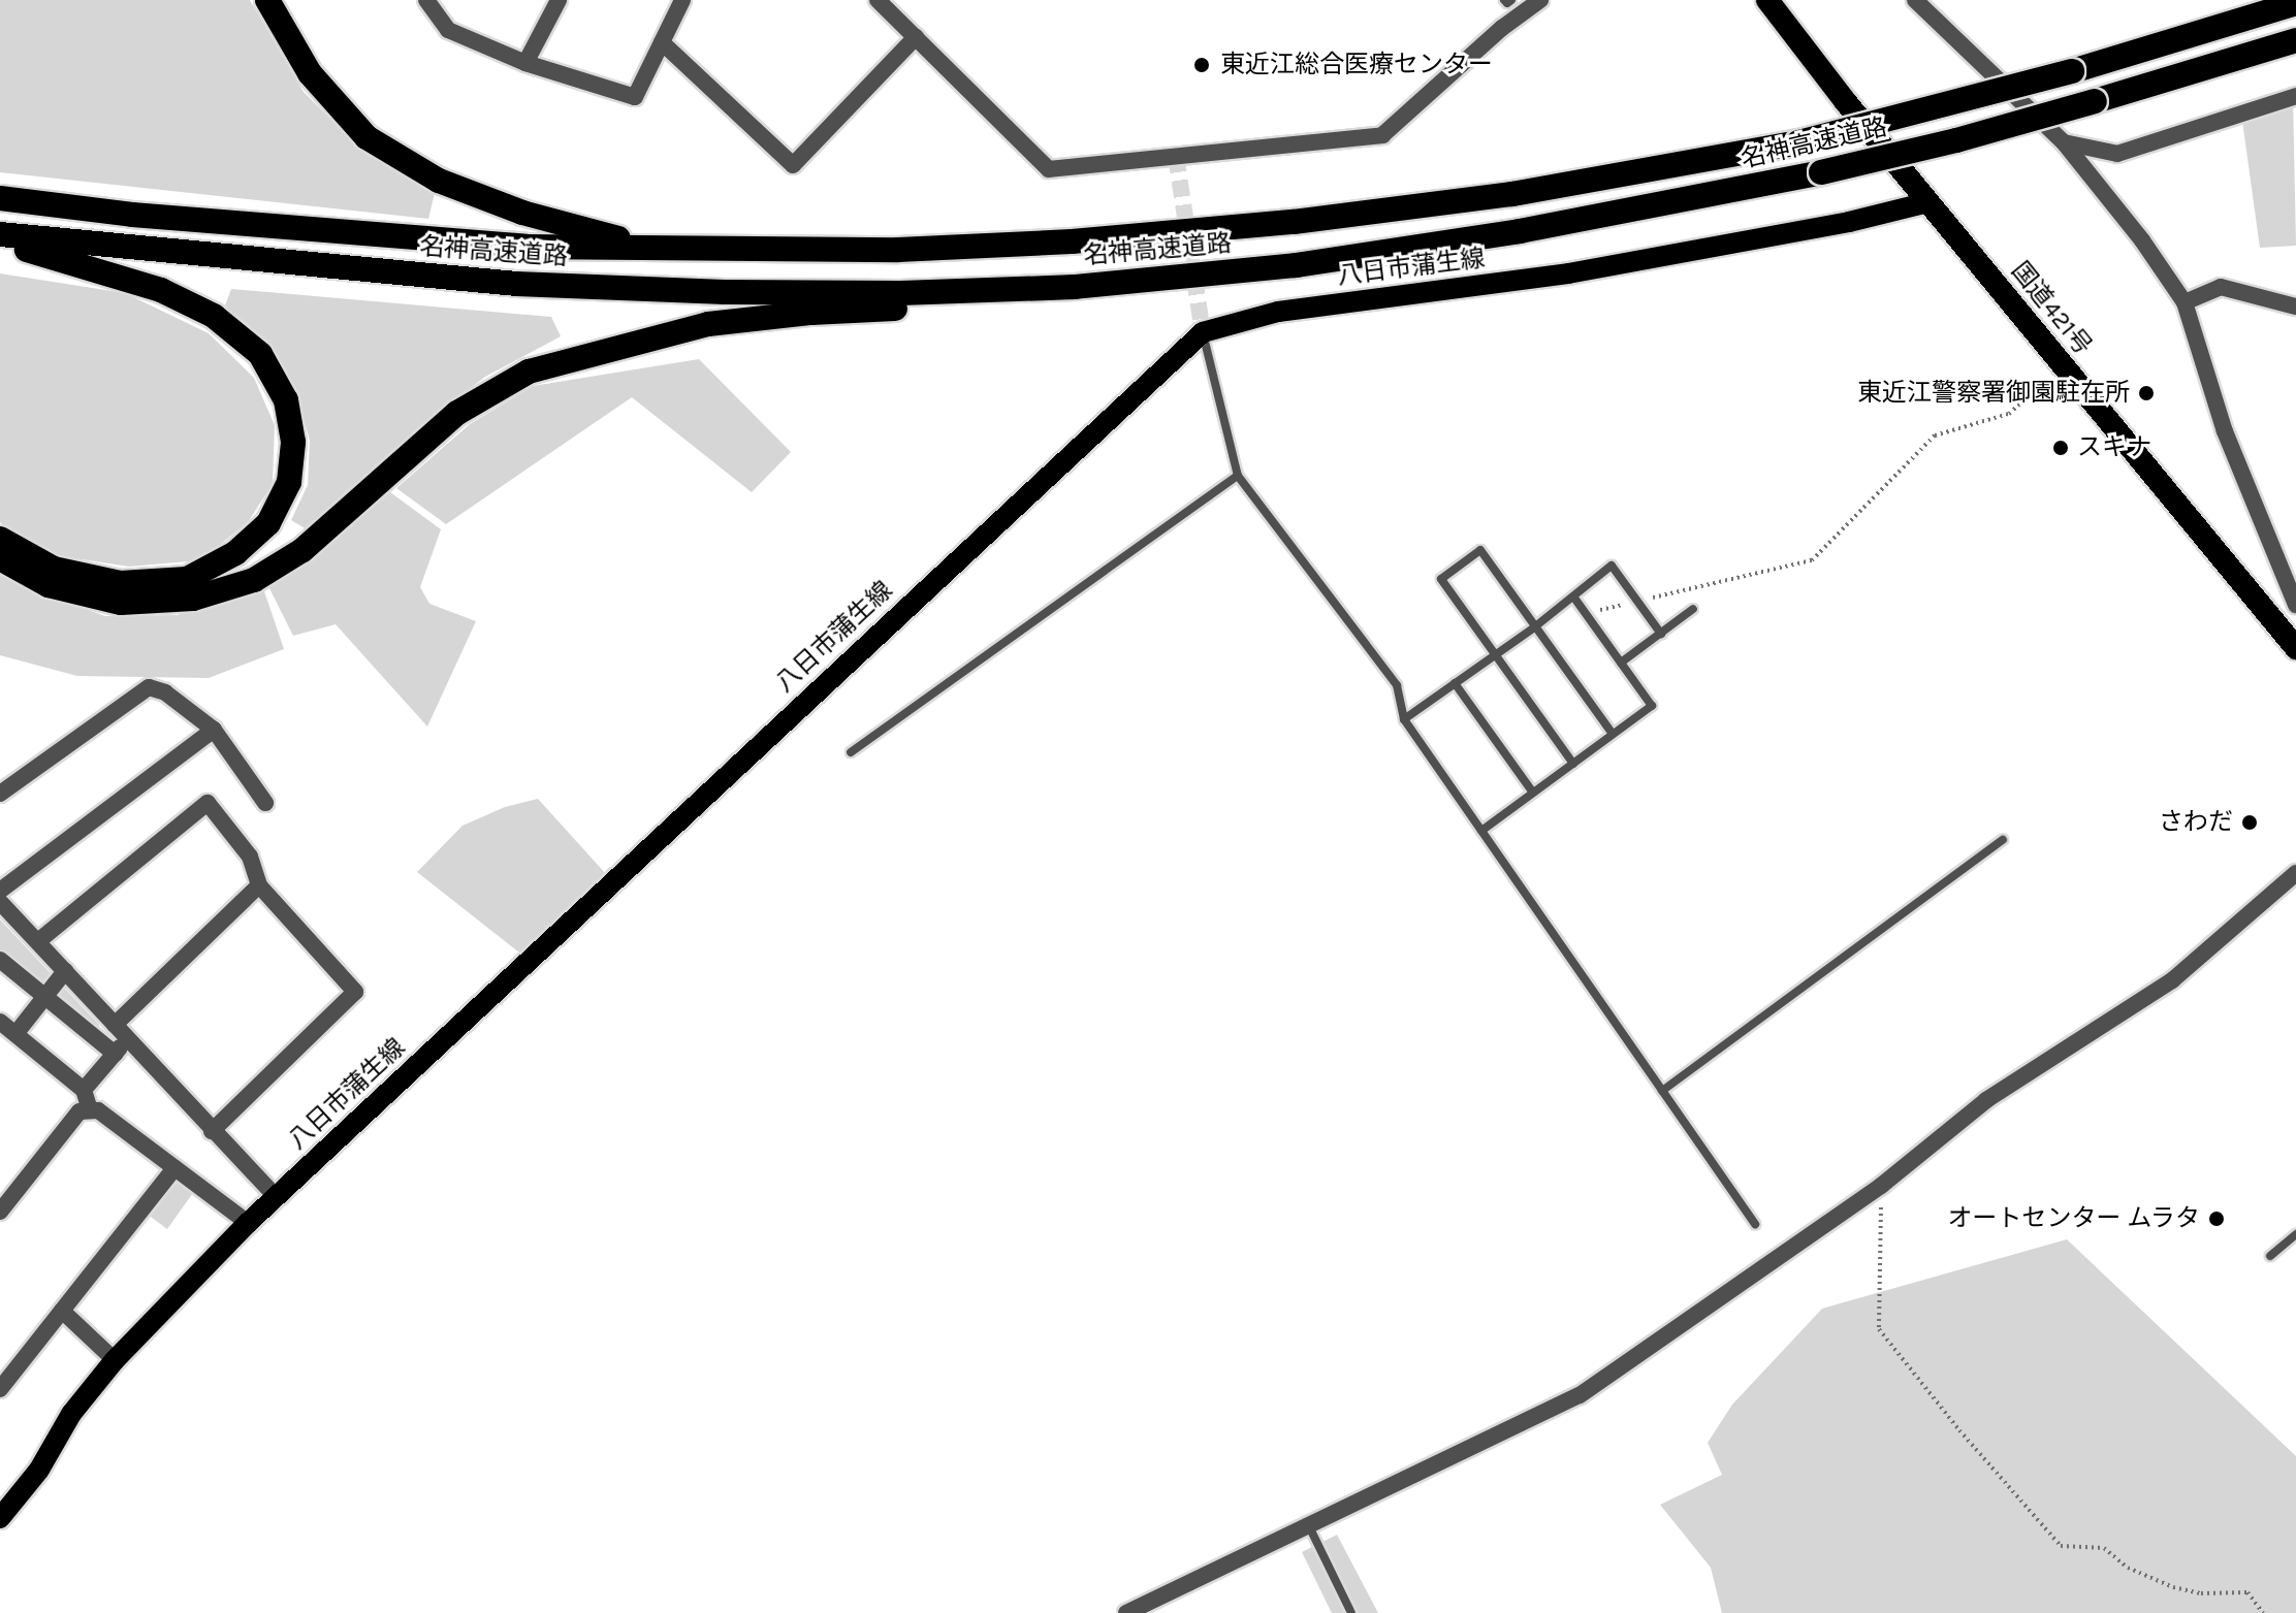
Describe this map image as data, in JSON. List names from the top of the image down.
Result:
{
  "streets": {
    "highway": ["名神高速道路", "国道421号"],
    "main road": ["八日市蒲生線"]
  },
  "crossings": [
    ["八日市蒲生線", "国道421号"]
  ],
  "places": [
    "東近江総合医療センター",
    "東近江警察署御園駐在所",
    "スキナ",
    "さわだ",
    "オートセンター ムラタ"
  ]
}
